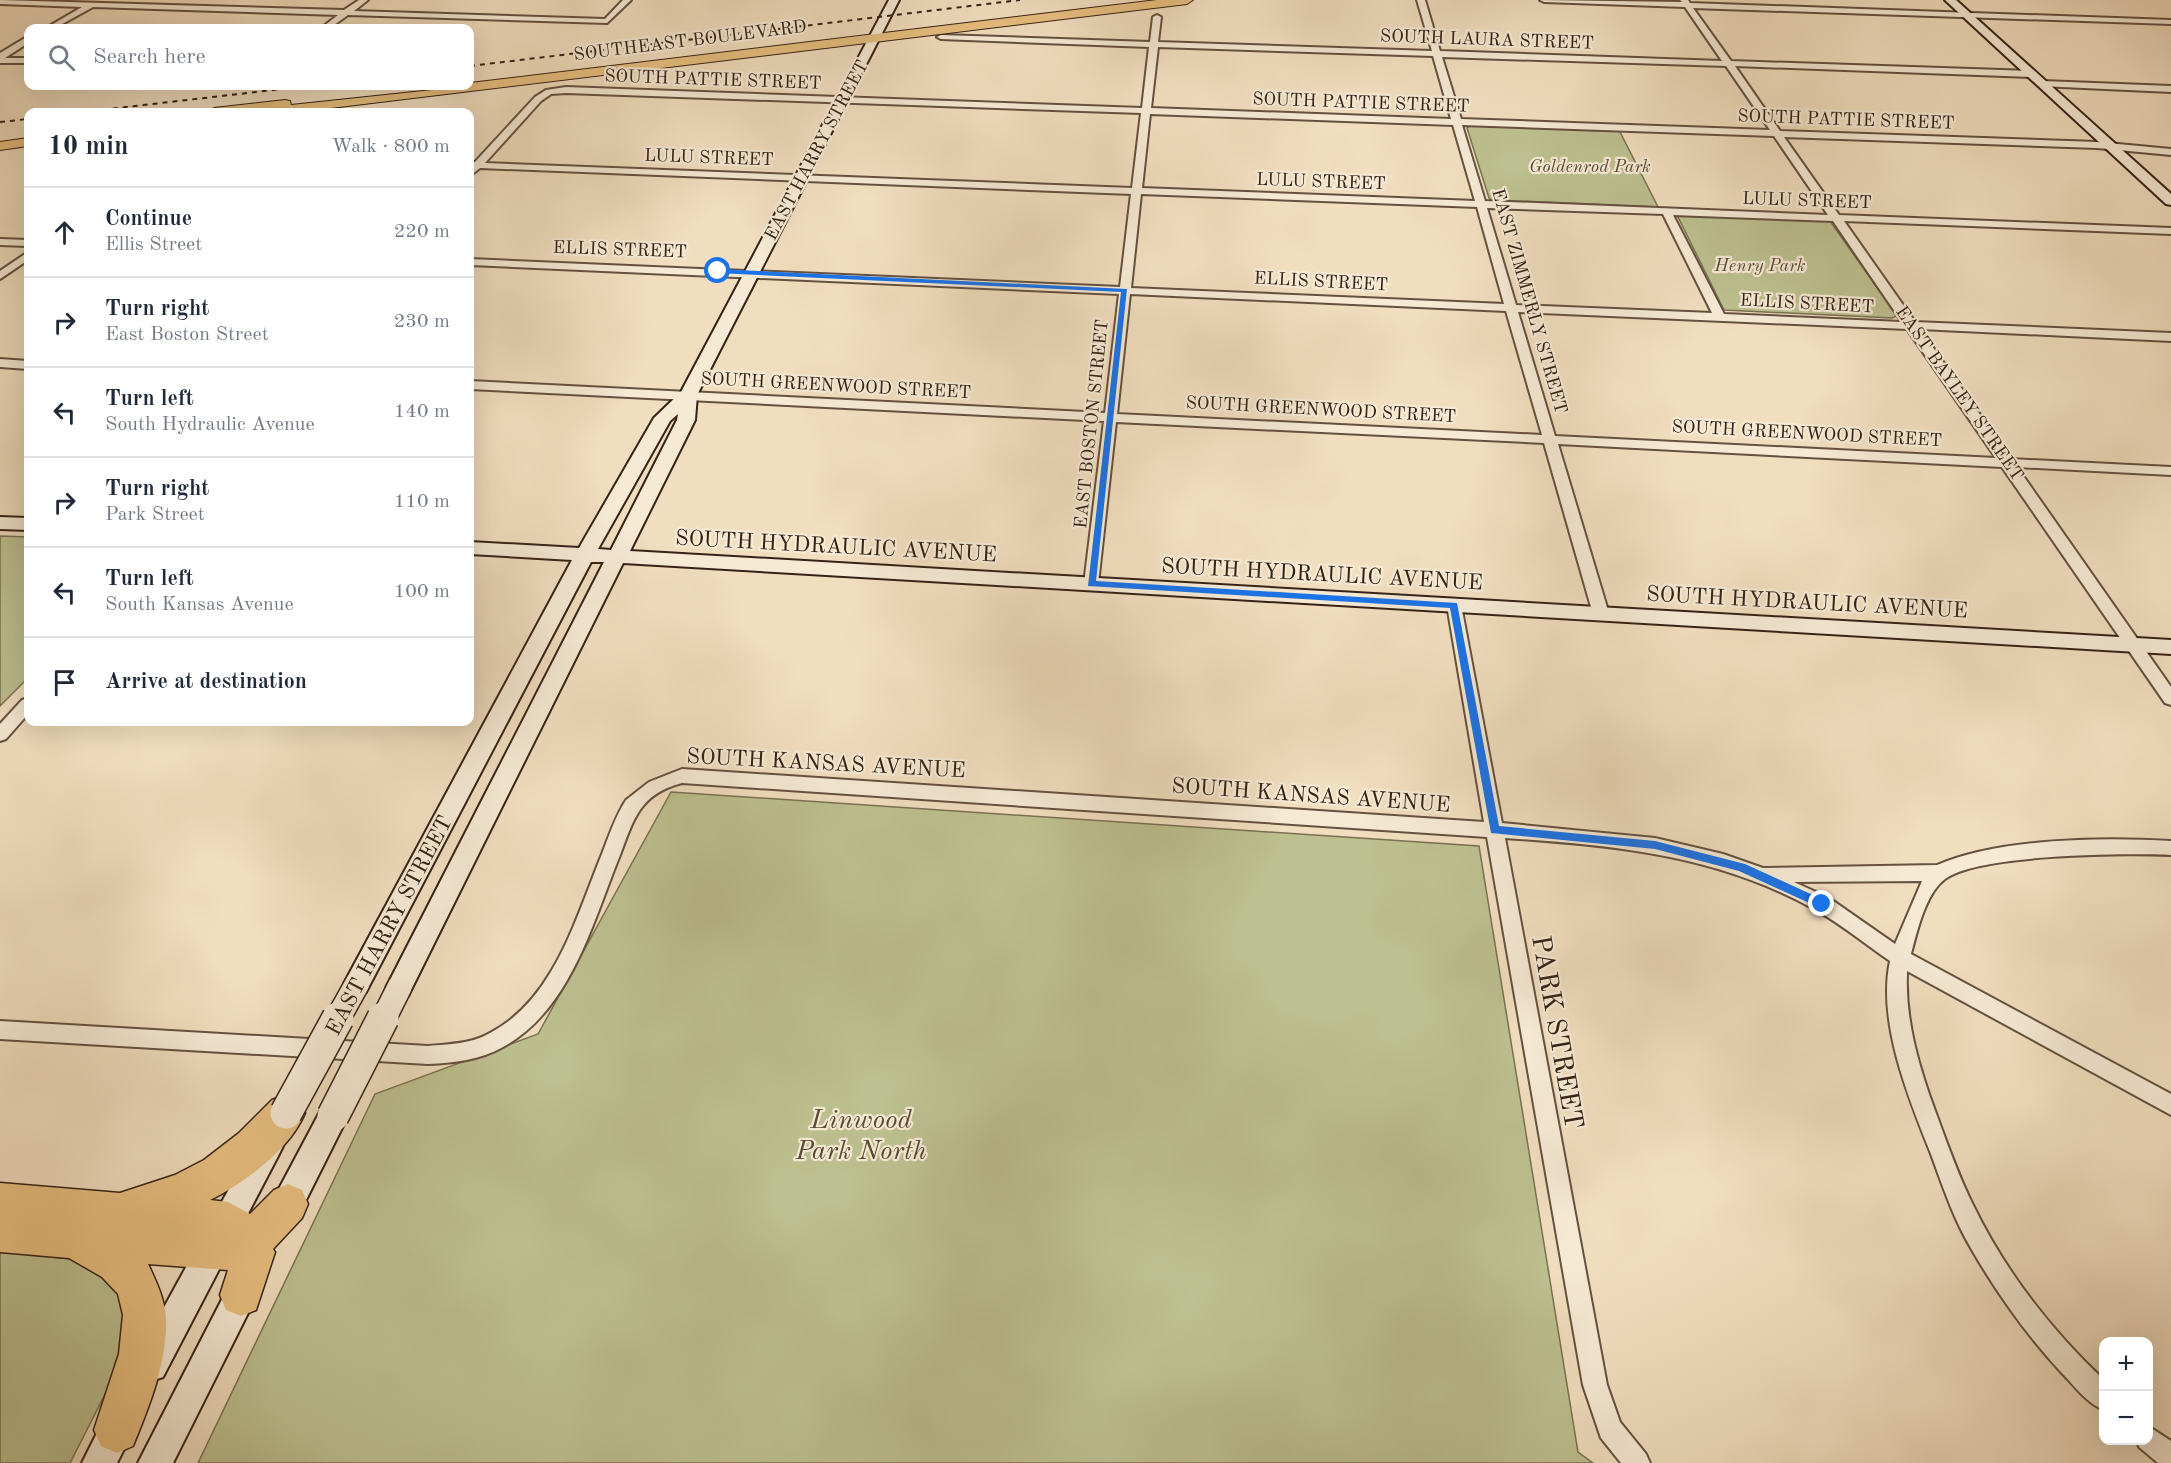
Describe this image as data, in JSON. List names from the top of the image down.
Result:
{
  "streets": {
    "main road": ["SOUTHEAST BOULEVARD", "EAST HARRY STREET", "SOUTH HYDRAULIC AVENUE"],
    "street": [
      "SOUTH LAURA STREET",
      "SOUTH PATTIE STREET",
      "LULU STREET",
      "ELLIS STREET",
      "EAST ZIMMERLY STREET",
      "SOUTH GREENWOOD STREET",
      "EAST BAYLEY STREET",
      "EAST BOSTON STREET",
      "SOUTH KANSAS AVENUE",
      "PARK STREET"
    ]
  },
  "crossings": [
    ["SOUTH LAURA STREET", "EAST ZIMMERLY STREET"],
    ["SOUTH LAURA STREET", "EAST BAYLEY STREET"],
    ["SOUTH LAURA STREET", "EAST BOSTON STREET"],
    ["SOUTHEAST BOULEVARD", "EAST HARRY STREET"],
    ["SOUTH PATTIE STREET", "EAST HARRY STREET"],
    ["SOUTH PATTIE STREET", "EAST ZIMMERLY STREET"],
    ["SOUTH PATTIE STREET", "EAST BAYLEY STREET"],
    ["SOUTH PATTIE STREET", "EAST BOSTON STREET"],
    ["EAST HARRY STREET", "LULU STREET"],
    ["EAST HARRY STREET", "ELLIS STREET"],
    ["EAST HARRY STREET", "SOUTH GREENWOOD STREET"],
    ["EAST HARRY STREET", "SOUTH HYDRAULIC AVENUE"],
    ["LULU STREET", "EAST ZIMMERLY STREET"],
    ["LULU STREET", "EAST BAYLEY STREET"],
    ["LULU STREET", "EAST BOSTON STREET"],
    ["ELLIS STREET", "EAST ZIMMERLY STREET"],
    ["ELLIS STREET", "EAST BAYLEY STREET"],
    ["ELLIS STREET", "EAST BOSTON STREET"],
    ["EAST ZIMMERLY STREET", "SOUTH GREENWOOD STREET"],
    ["EAST ZIMMERLY STREET", "SOUTH HYDRAULIC AVENUE"],
    ["SOUTH GREENWOOD STREET", "EAST BAYLEY STREET"],
    ["SOUTH GREENWOOD STREET", "EAST BOSTON STREET"],
    ["EAST BAYLEY STREET", "SOUTH HYDRAULIC AVENUE"],
    ["EAST BOSTON STREET", "SOUTH HYDRAULIC AVENUE"],
    ["SOUTH HYDRAULIC AVENUE", "PARK STREET"],
    ["SOUTH KANSAS AVENUE", "PARK STREET"]
  ],
  "parks": ["Goldenrod Park", "Henry Park", "Linwood Park North"],
  "page": {
    "search": "Search here",
    "heading": ["10 min", "Walk · 800 m"],
    "list": [
      ["Continue", "Ellis Street", "220 m"],
      ["Turn right", "East Boston Street", "230 m"],
      ["Turn left", "South Hydraulic Avenue", "140 m"],
      ["Turn right", "Park Street", "110 m"],
      ["Turn left", "South Kansas Avenue", "100 m"],
      "Arrive at destination"
    ],
    "map_buttons": ["+", "−"]
  }
}
